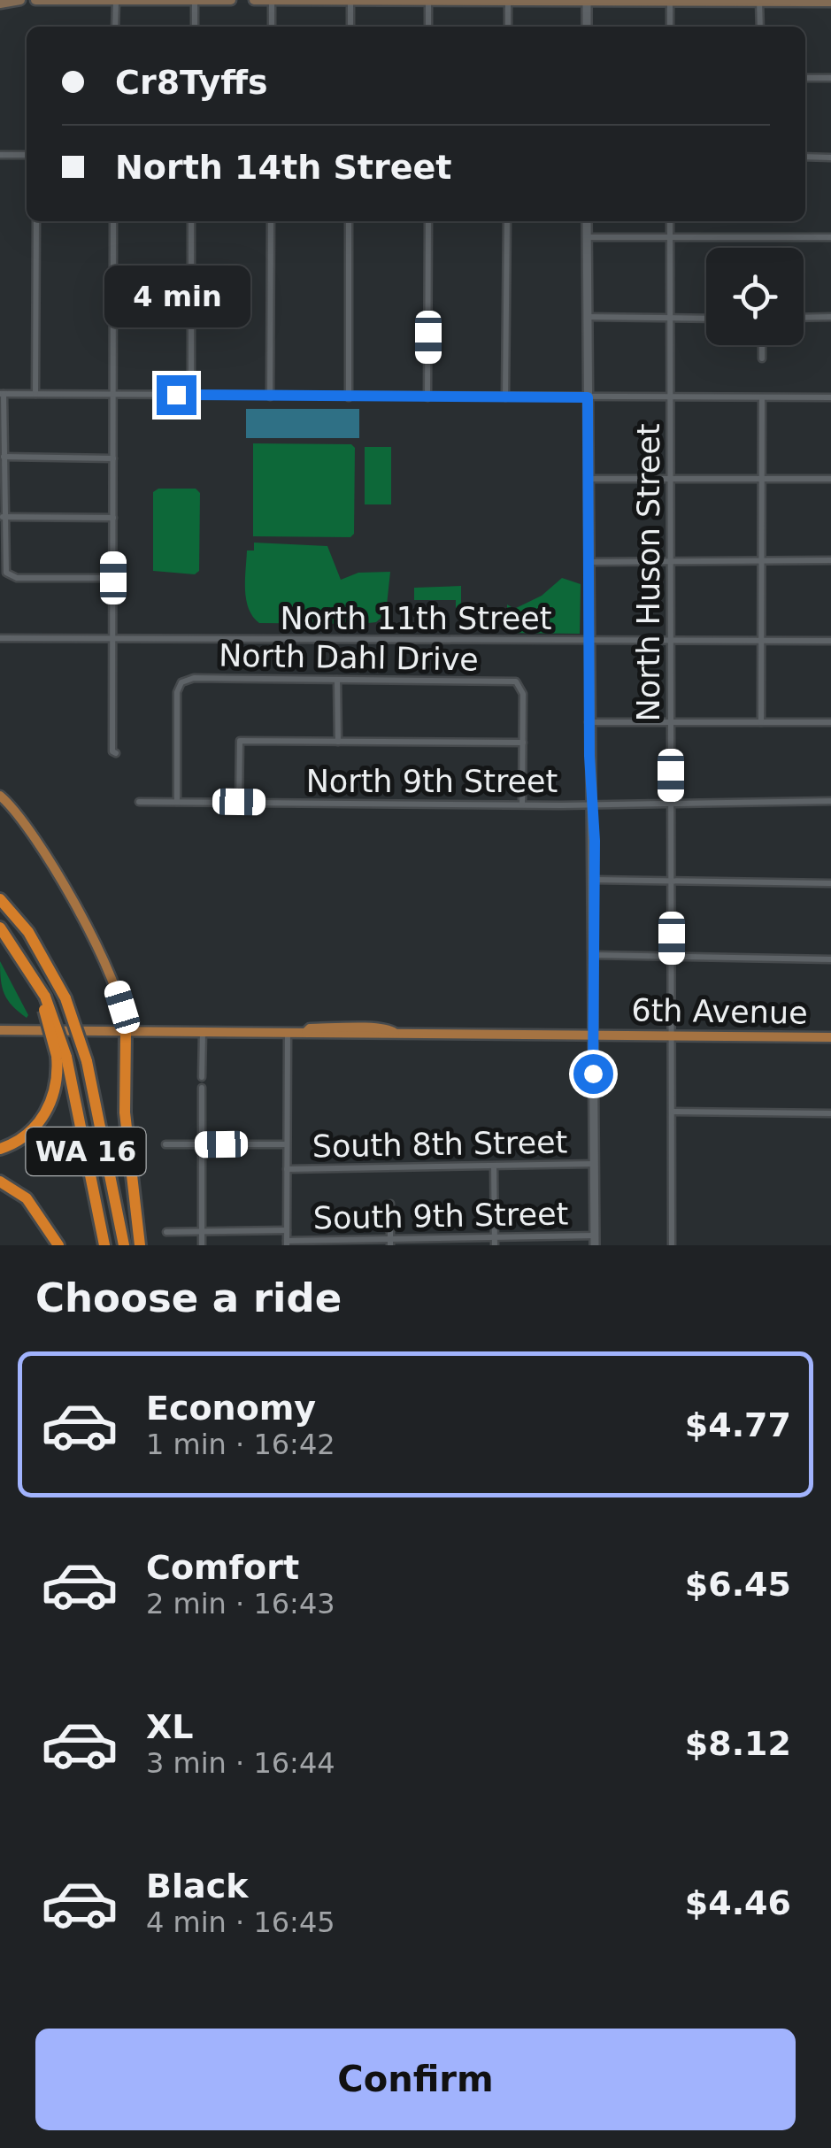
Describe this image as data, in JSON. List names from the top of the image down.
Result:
{
  "streets": {
    "highway": ["WA 16"],
    "main road": ["6th Avenue"],
    "street": [
      "North Huson Street",
      "North 11th Street",
      "North Dahl Drive",
      "North 9th Street",
      "South 8th Street",
      "South 9th Street"
    ]
  },
  "crossings": [
    ["North Huson Street", "North 11th Street"],
    ["North Huson Street", "North 9th Street"],
    ["North Huson Street", "6th Avenue"],
    ["North Dahl Drive", "North 9th Street"]
  ],
  "page": {
    "banner": ["Cr8Tyffs", "North 14th Street"],
    "bubble": "4 min",
    "heading": "Choose a ride",
    "list": [
      {
        "name": "Economy",
        "note": "1 min · 16:42",
        "value": "$4.77"
      },
      {
        "name": "Comfort",
        "note": "2 min · 16:43",
        "value": "$6.45"
      },
      {
        "name": "XL",
        "note": "3 min · 16:44",
        "value": "$8.12"
      },
      {
        "name": "Black",
        "note": "4 min · 16:45",
        "value": "$4.46"
      }
    ],
    "buttons": "Confirm"
  }
}
